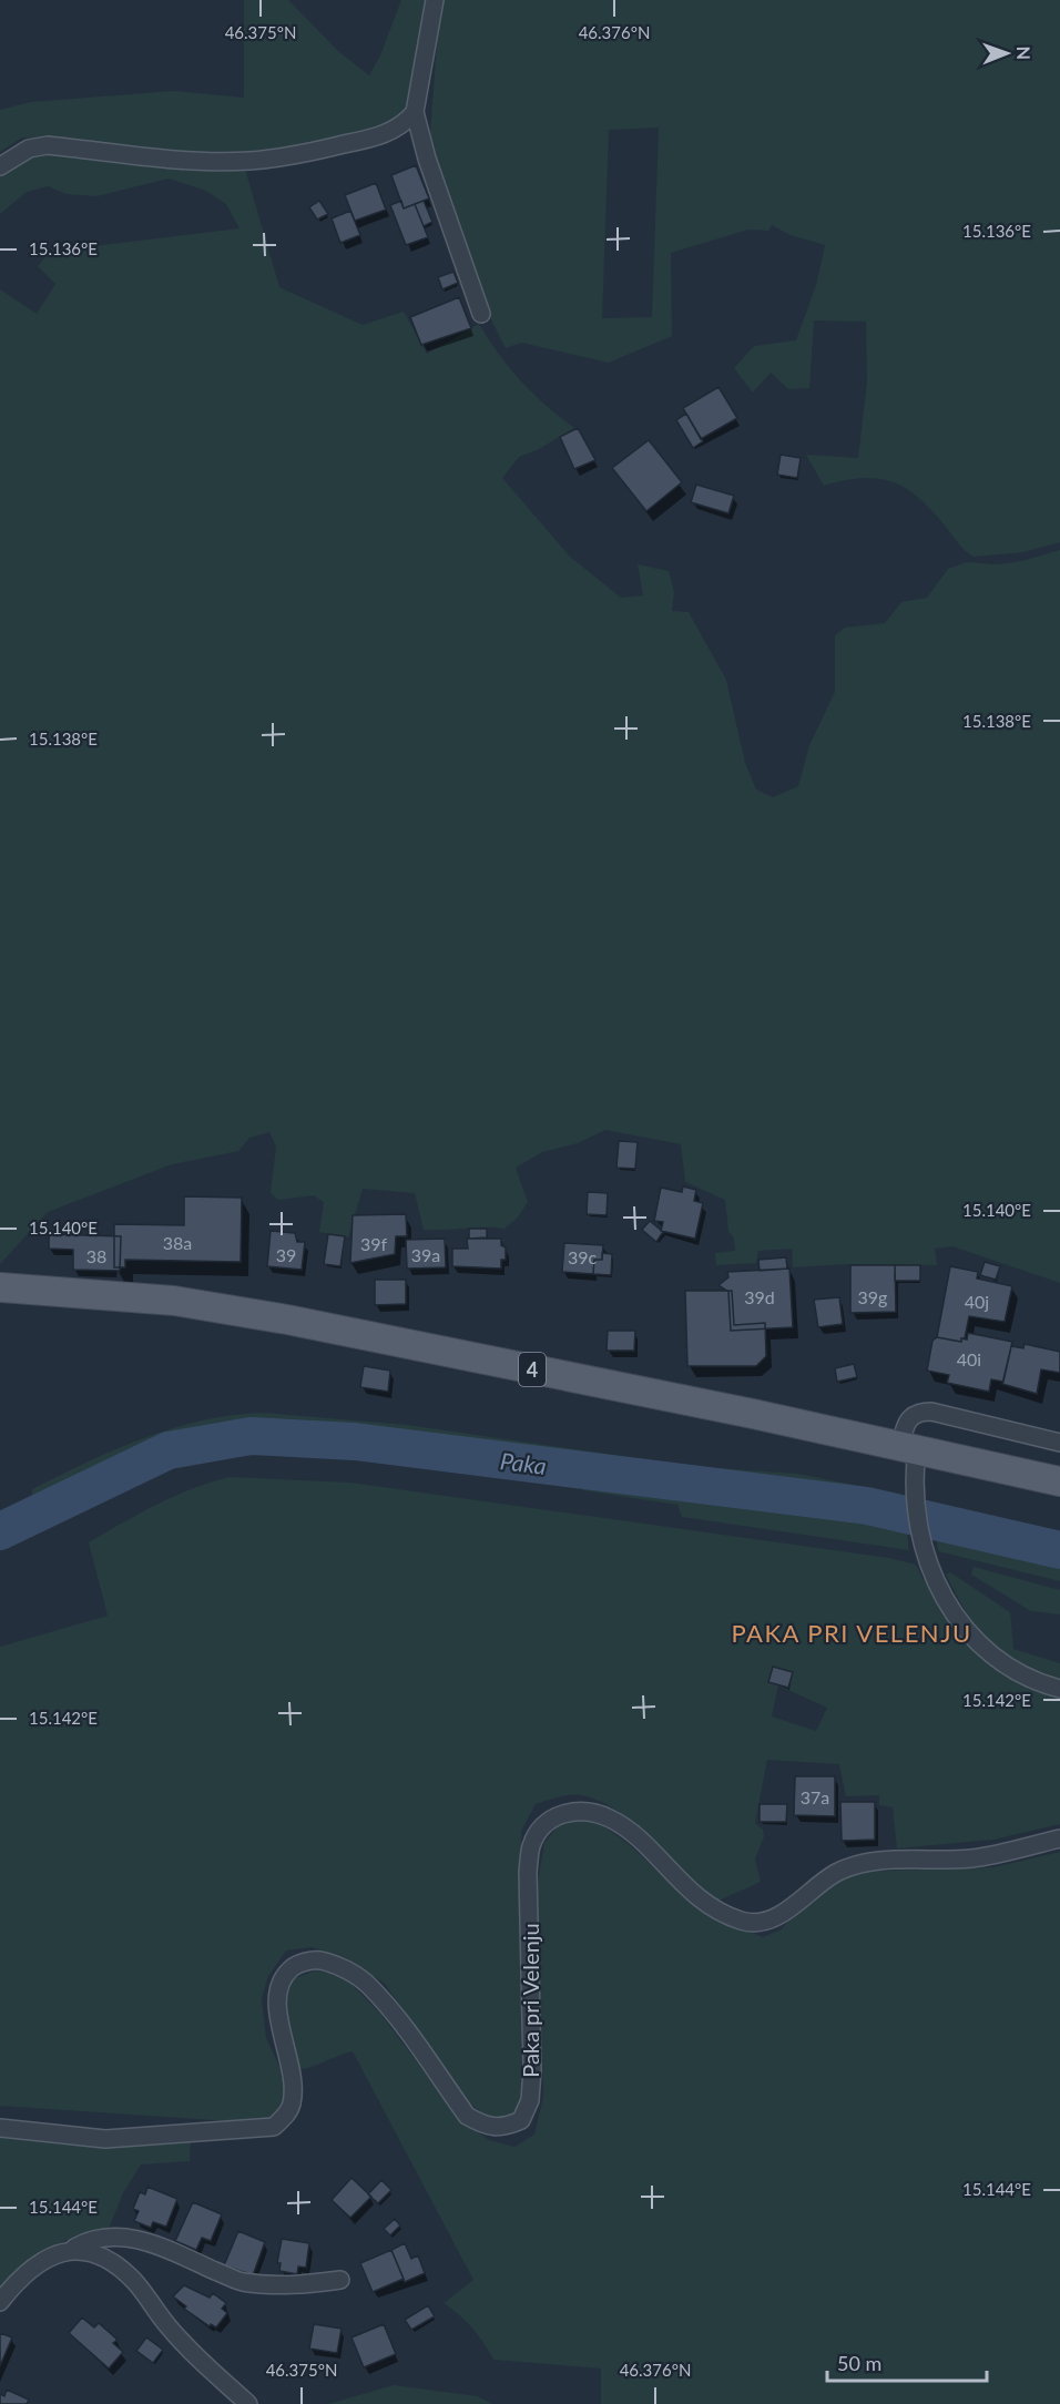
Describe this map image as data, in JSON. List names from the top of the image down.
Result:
{
  "streets": {
    "main road": ["4"],
    "street": ["Paka pri Velenju"]
  },
  "districts": ["PAKA PRI VELENJU"],
  "water": ["Paka"],
  "house_numbers": [
    "38a",
    "39f",
    "39",
    "39a",
    "38",
    "39c",
    "39d",
    "39g",
    "40j",
    "40i",
    "37a"
  ],
  "scale_bar": "50 m",
  "north": "right",
  "coordinates": [
    "46.375°N",
    "46.376°N",
    "15.136°E",
    "15.138°E",
    "15.140°E",
    "15.142°E",
    "15.144°E"
  ]
}
